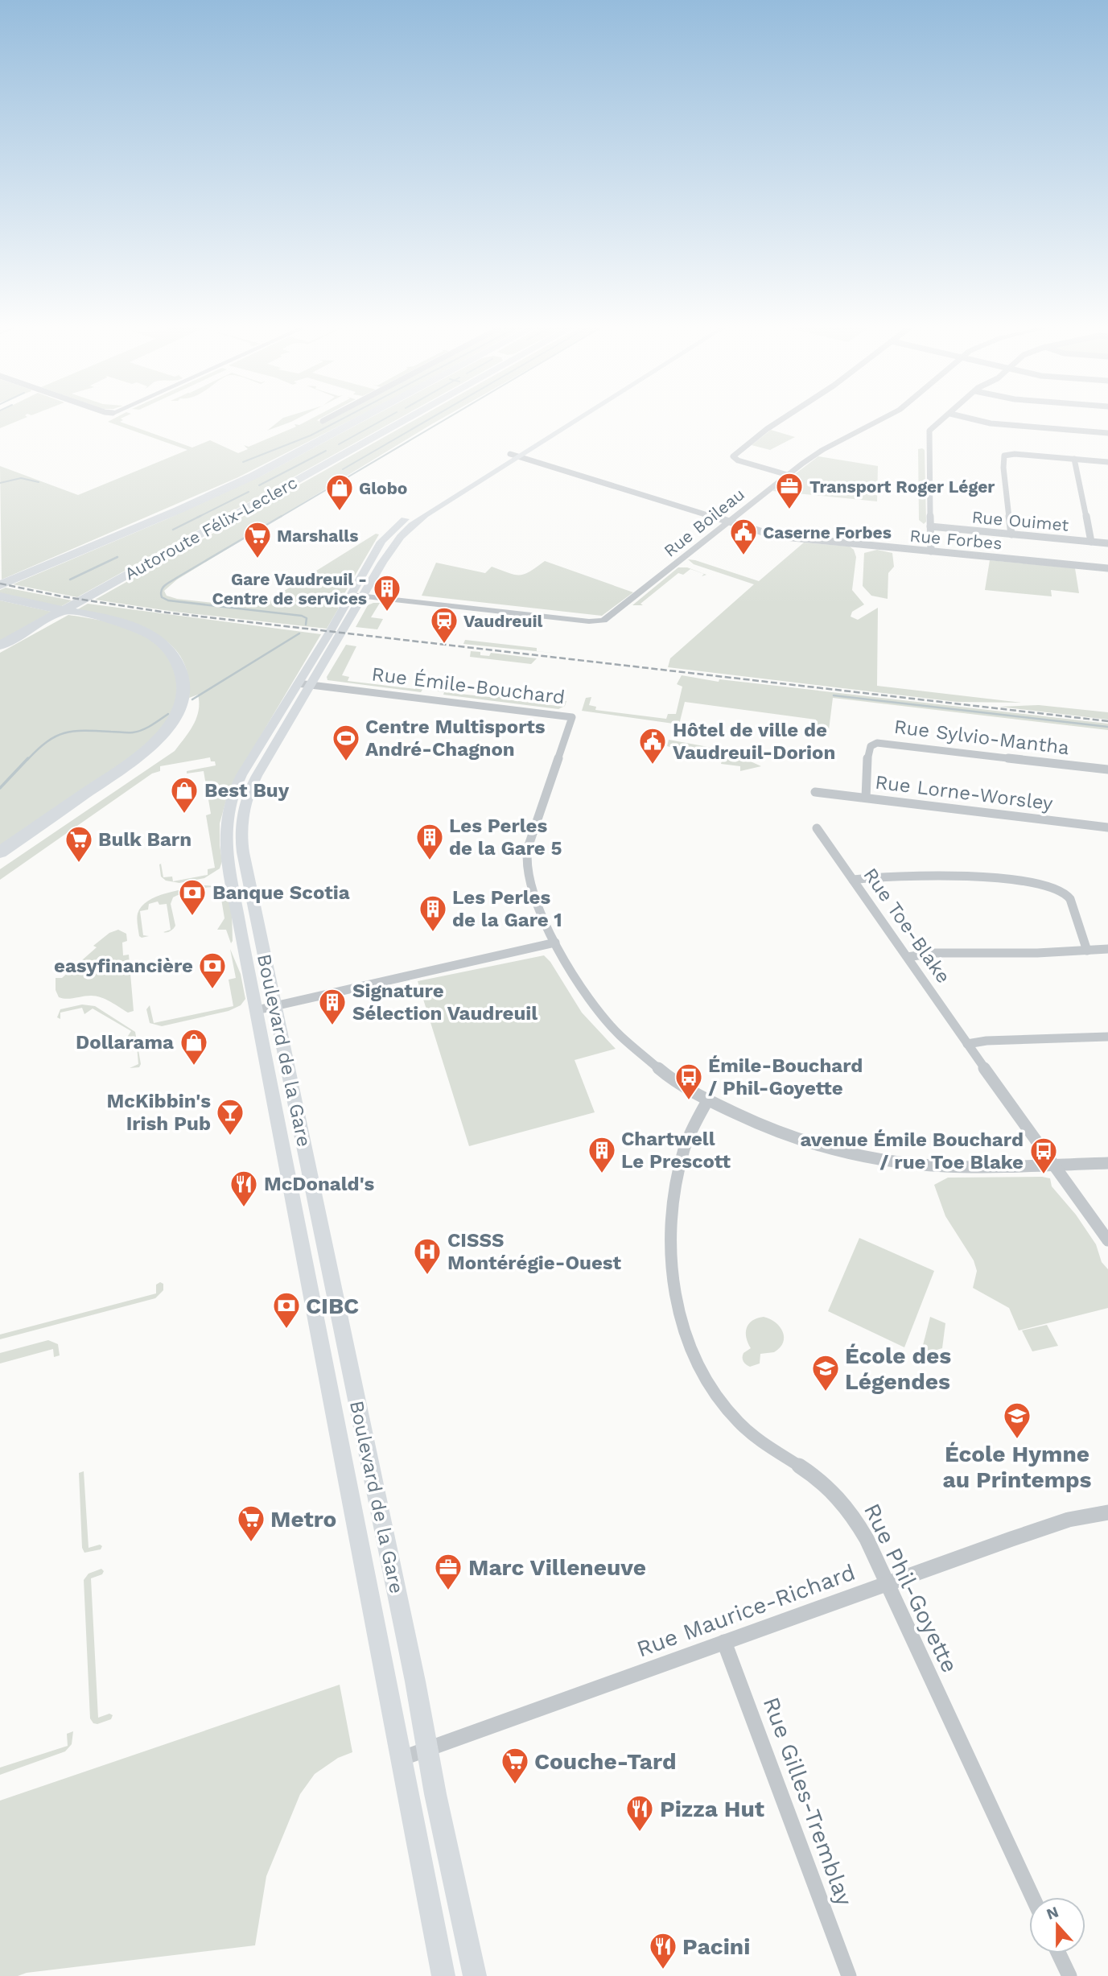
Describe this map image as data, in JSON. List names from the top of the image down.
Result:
{
  "streets": {
    "highway": ["Autoroute Félix-Leclerc"],
    "main road": ["Boulevard de la Gare"],
    "street": [
      "Rue Ouimet",
      "Rue Boileau",
      "Rue Forbes",
      "Rue Émile-Bouchard",
      "Rue Sylvio-Mantha",
      "Rue Lorne-Worsley",
      "Rue Toe-Blake",
      "Rue Phil-Goyette",
      "Rue Maurice-Richard",
      "Rue Gilles-Tremblay"
    ]
  },
  "crossings": [
    ["Rue Boileau", "Rue Forbes"],
    ["Rue Boileau", "Boulevard de la Gare"],
    ["Rue Forbes", "Boulevard de la Gare"],
    ["Rue Émile-Bouchard", "Rue Toe-Blake"],
    ["Rue Émile-Bouchard", "Boulevard de la Gare"],
    ["Rue Émile-Bouchard", "Rue Phil-Goyette"],
    ["Rue Sylvio-Mantha", "Rue Lorne-Worsley"],
    ["Boulevard de la Gare", "Rue Maurice-Richard"],
    ["Rue Phil-Goyette", "Rue Maurice-Richard"],
    ["Rue Maurice-Richard", "Rue Gilles-Tremblay"]
  ],
  "places": {
    "office": ["Transport Roger Léger", "Marc Villeneuve"],
    "shop": ["Globo", "Best Buy", "Dollarama"],
    "public building": ["Caserne Forbes", "Hôtel de ville de Vaudreuil-Dorion"],
    "supermarket": [
      "Marshalls",
      "Bulk Barn",
      "Metro",
      "Couche-Tard"
    ],
    "building": [
      "Gare Vaudreuil - Centre de services",
      "Les Perles de la Gare 5",
      "Les Perles de la Gare 1",
      "Signature Sélection Vaudreuil",
      "Chartwell Le Prescott"
    ],
    "station": ["Vaudreuil"],
    "sports": ["Centre Multisports André-Chagnon"],
    "bank": ["Banque Scotia", "easyfinancière", "CIBC"],
    "bus stop": ["Émile-Bouchard / Phil-Goyette", "avenue Émile Bouchard / rue Toe Blake"],
    "bar": ["McKibbin's Irish Pub"],
    "restaurant": ["McDonald's", "Pizza Hut", "Pacini"],
    "hospital": ["CISSS Montérégie-Ouest"],
    "school or university": ["École des Légendes", "École Hymne au Printemps"]
  },
  "north": "top"
}
